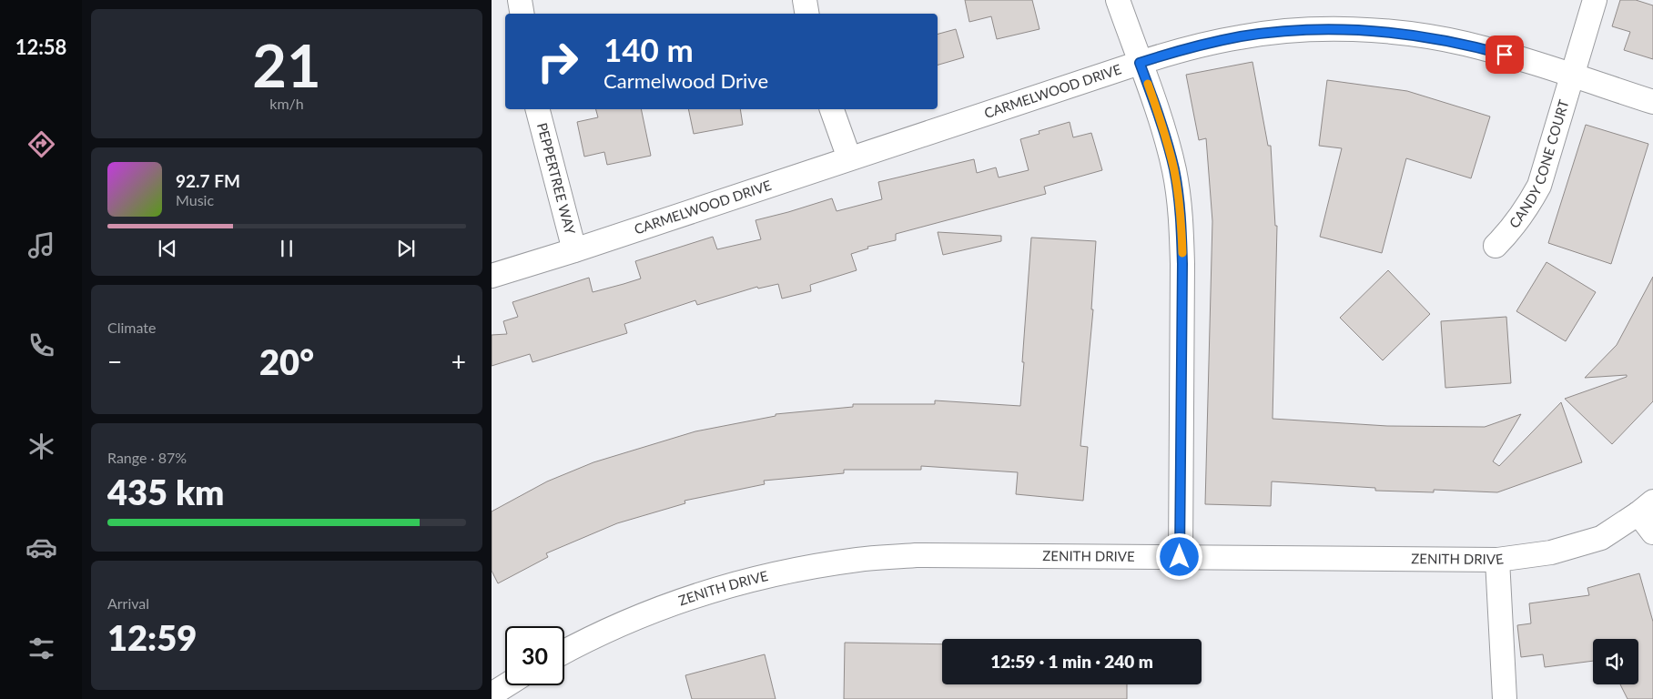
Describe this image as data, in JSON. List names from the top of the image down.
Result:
{
  "streets": {
    "street": [
      "CARMELWOOD DRIVE",
      "CANDY CONE COURT",
      "PEPPERTREE WAY",
      "ZENITH DRIVE"
    ]
  },
  "crossings": [
    ["CARMELWOOD DRIVE", "CANDY CONE COURT"],
    ["CARMELWOOD DRIVE", "PEPPERTREE WAY"]
  ],
  "page": {
    "tabs": "12:58",
    "tile": [
      ["21", "km/h"],
      "Climate",
      ["Range · 87%", "435 km"],
      ["Arrival", "12:59"]
    ],
    "turn": ["140 m", "Carmelwood Drive"],
    "song": ["92.7 FM", "Music"],
    "heat": ["−", "20°", "+"],
    "limit": "30",
    "trip": "12:59 · 1 min · 240 m"
  }
}
